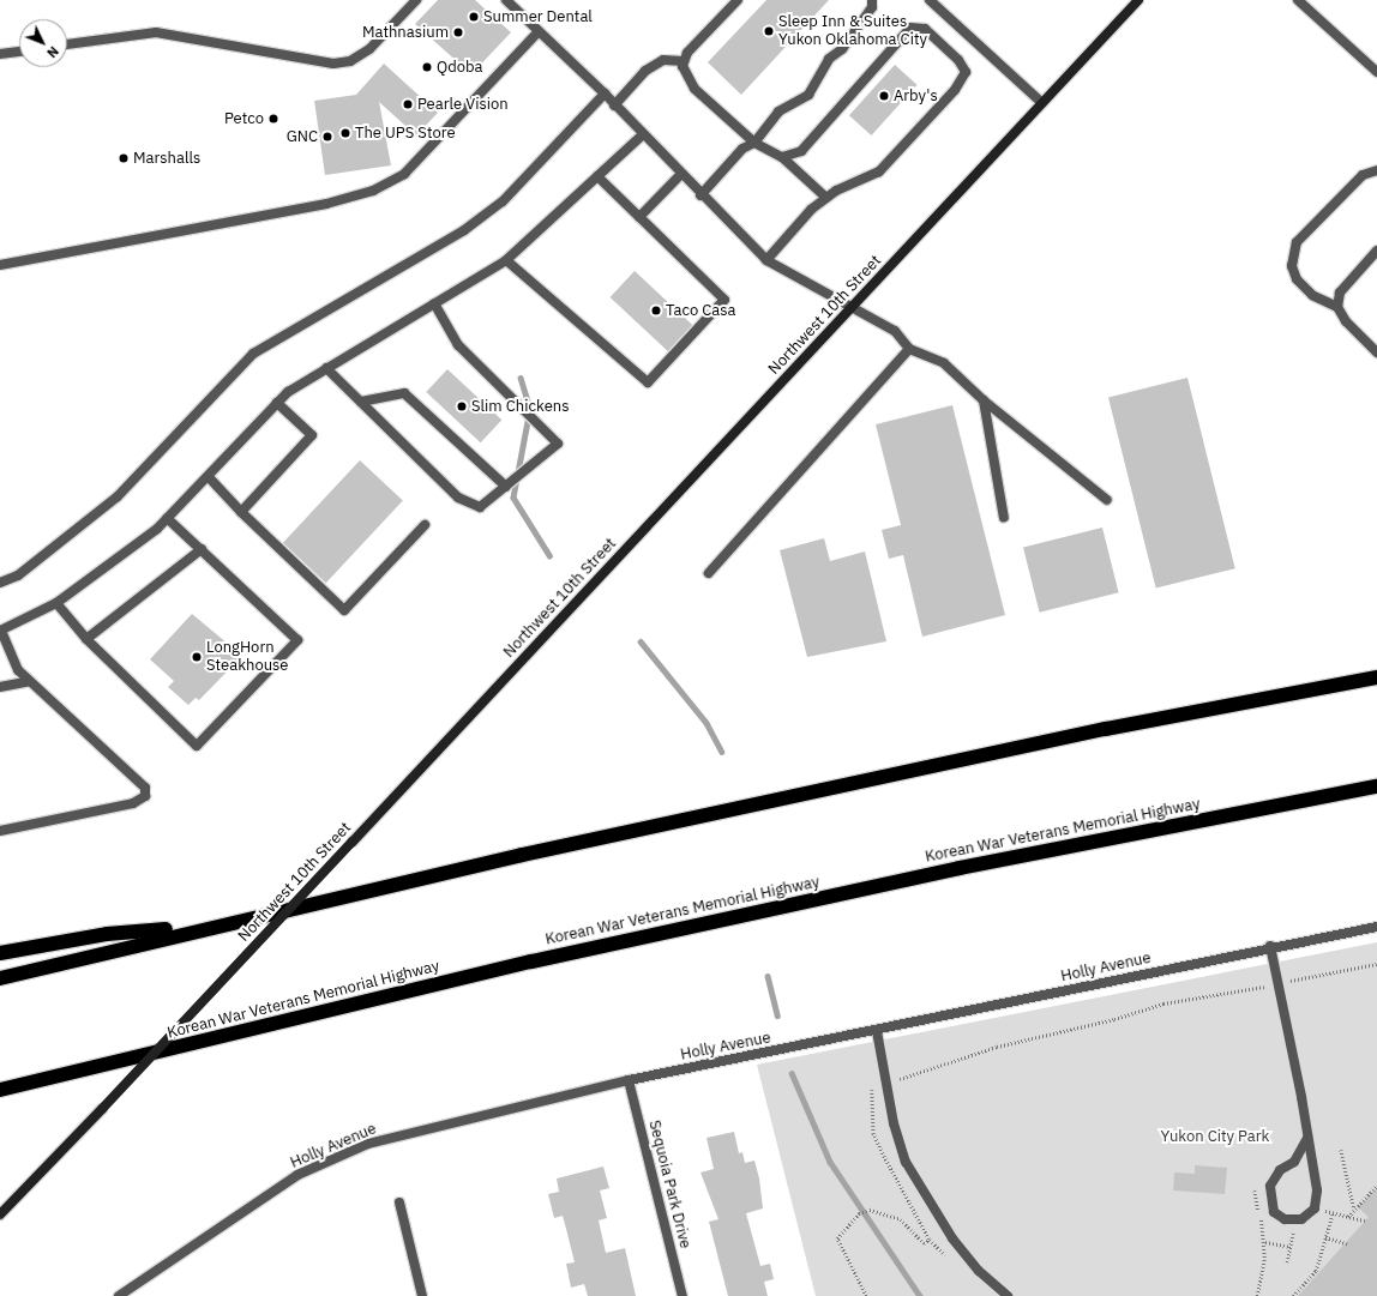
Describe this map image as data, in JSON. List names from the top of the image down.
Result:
{
  "streets": {
    "highway": ["Korean War Veterans Memorial Highway"],
    "main road": ["Northwest 10th Street"],
    "street": ["Holly Avenue", "Sequoia Park Drive"]
  },
  "crossings": [
    ["Holly Avenue", "Sequoia Park Drive"]
  ],
  "parks": ["Yukon City Park"],
  "places": [
    "Summer Dental",
    "Sleep Inn & Suites Yukon Oklahoma City",
    "Mathnasium",
    "Qdoba",
    "Arby's",
    "Pearle Vision",
    "Petco",
    "The UPS Store",
    "GNC",
    "Marshalls",
    "Taco Casa",
    "Slim Chickens",
    "LongHorn Steakhouse"
  ],
  "north": "bottom right"
}
